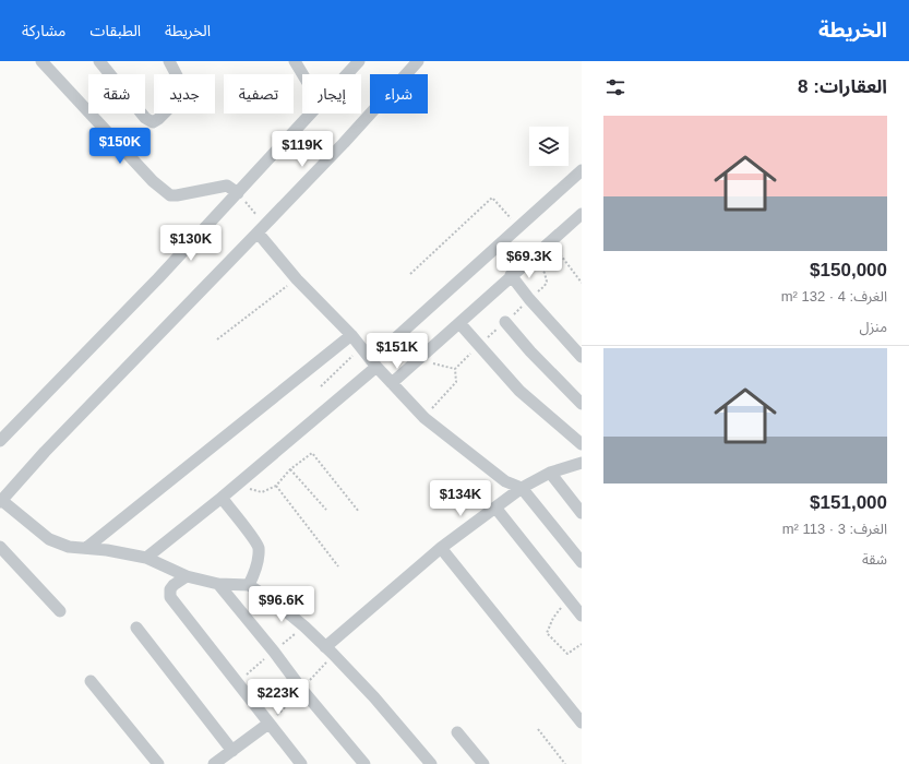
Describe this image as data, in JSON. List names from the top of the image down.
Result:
{
  "page": {
    "header": "الخريطة",
    "nav": ["الخريطة", "الطبقات", "مشاركة"],
    "heading": "العقارات: 8",
    "chip": [
      "شراء",
      "إيجار",
      "تصفية",
      "جديد",
      "شقة"
    ],
    "list": [
      {
        "name": "$150,000",
        "note": "الغرف: 4 · 132 m² · منزل"
      },
      {
        "name": "$151,000",
        "note": "الغرف: 3 · 113 m² · شقة"
      }
    ],
    "price": [
      "$150K",
      "$119K",
      "$130K",
      "$69.3K",
      "$151K",
      "$134K",
      "$96.6K",
      "$223K"
    ]
  }
}
